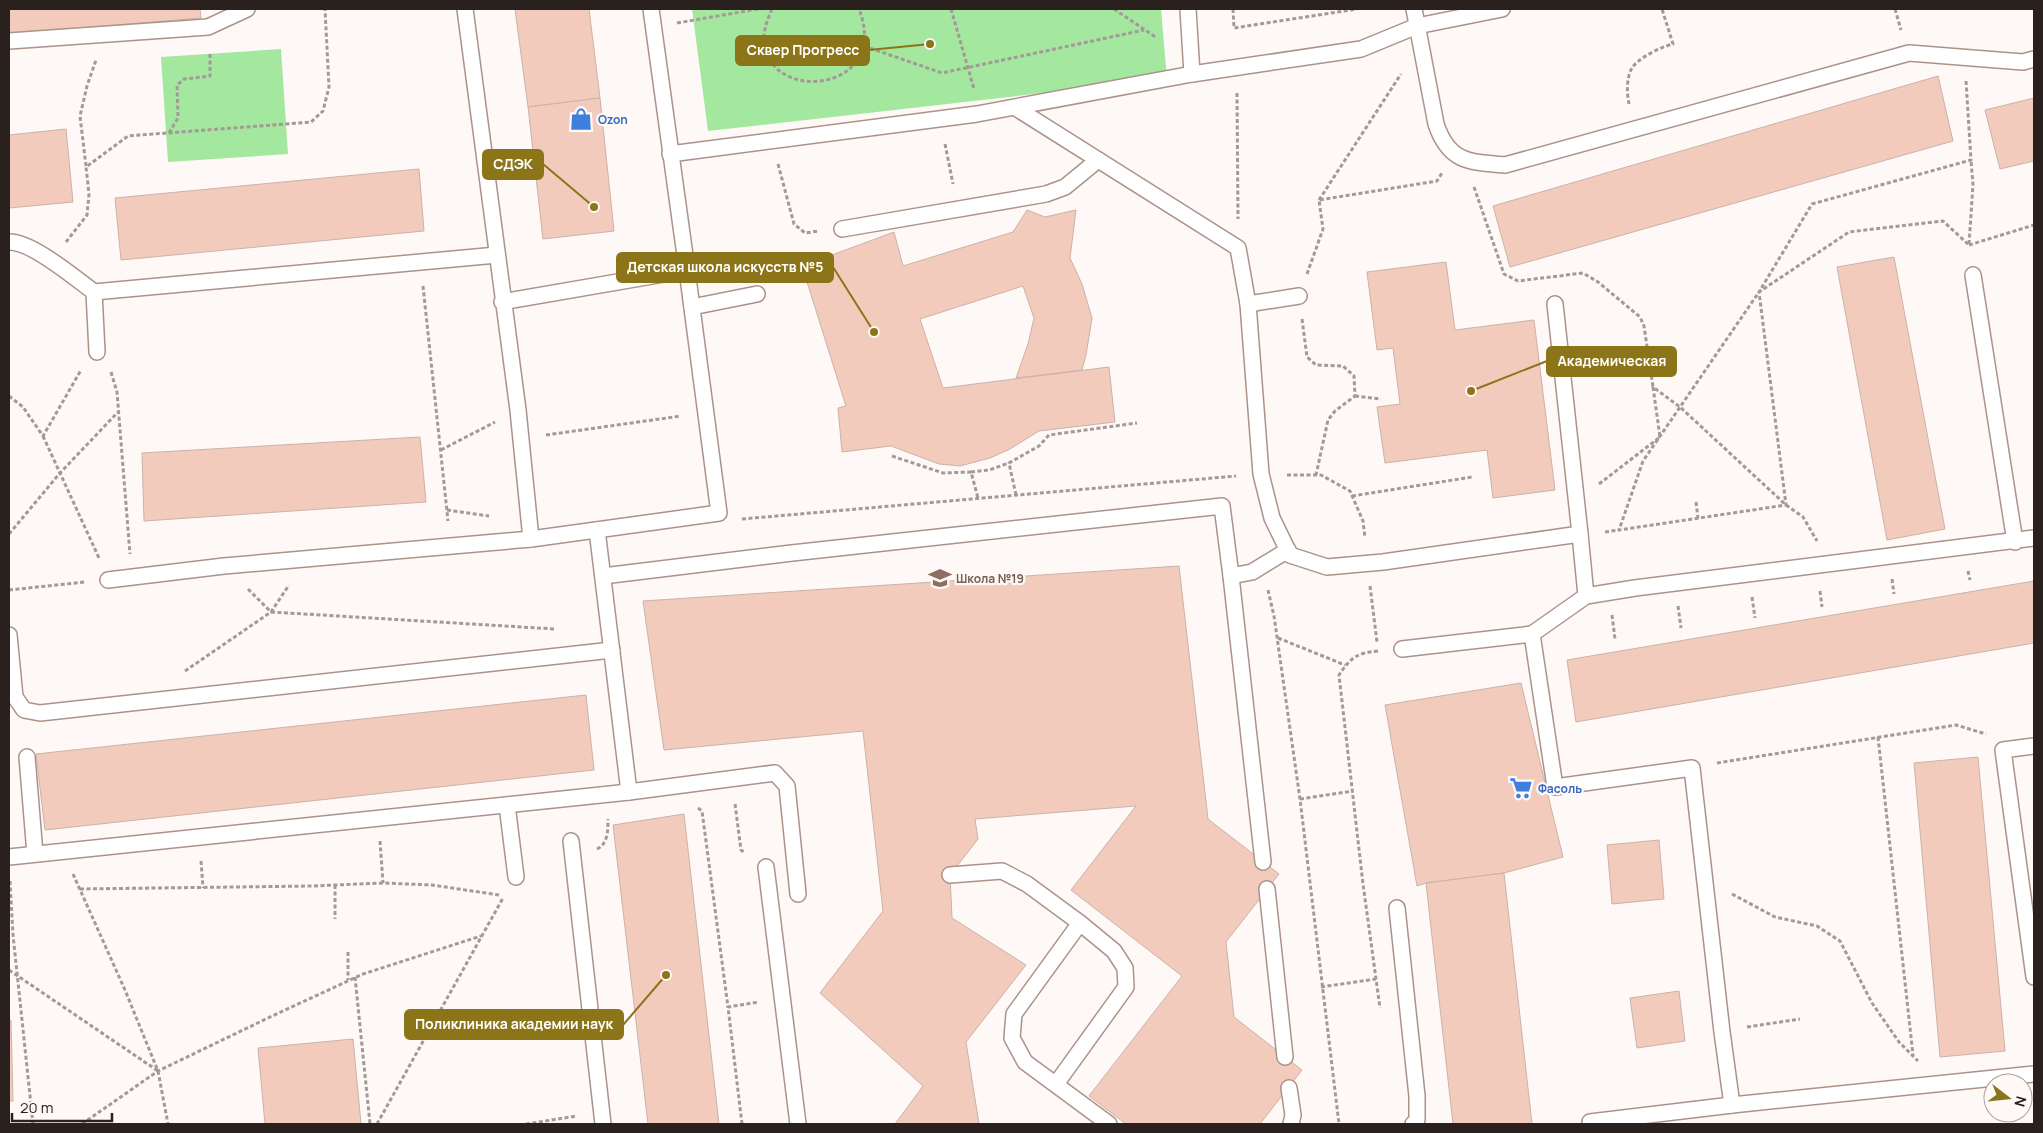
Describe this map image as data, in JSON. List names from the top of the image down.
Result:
{
  "places": {
    "other": [
      "Сквер Прогресс",
      "СДЭК",
      "Детская школа искусств №5",
      "Академическая",
      "Поликлиника академии наук"
    ],
    "shop": ["Ozon"],
    "school or university": ["Школа №19"],
    "supermarket": ["Фасоль"]
  },
  "scale_bar": "20 m",
  "north": "right"
}
